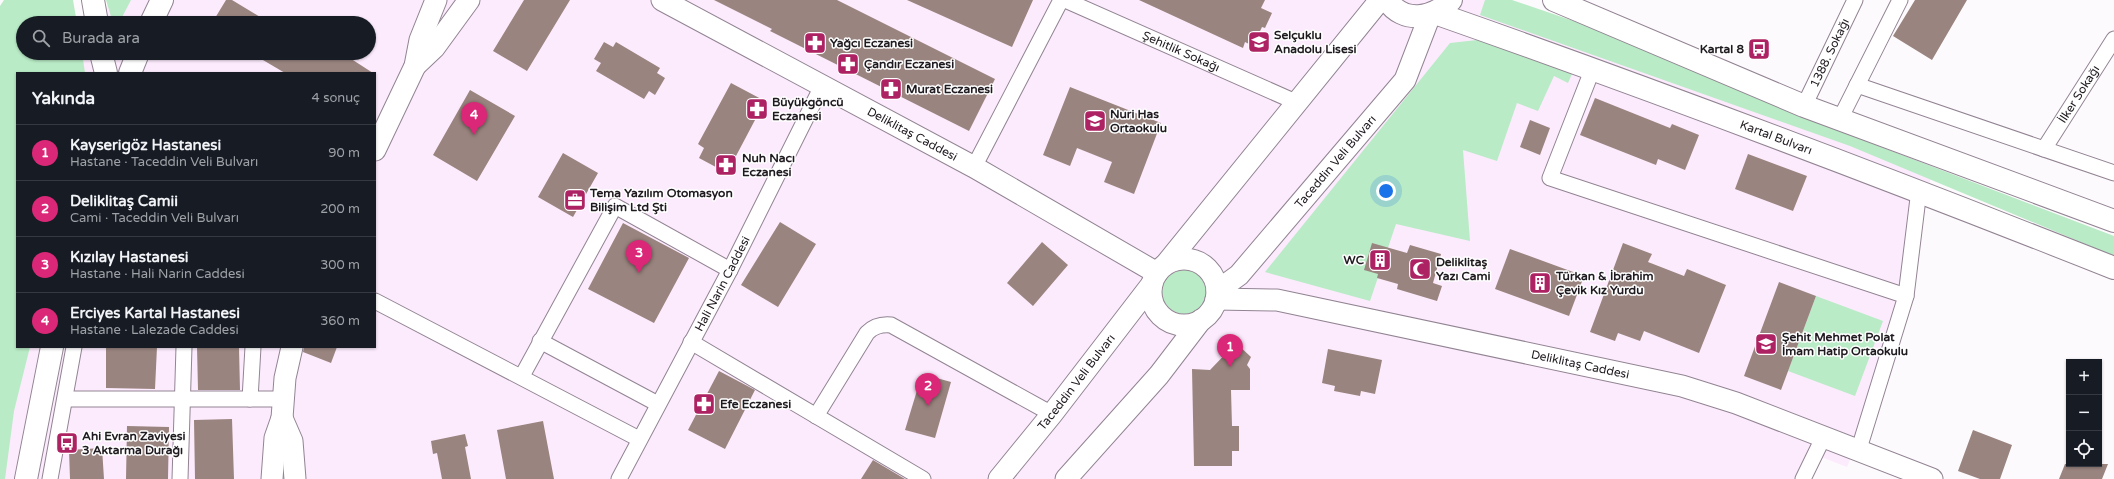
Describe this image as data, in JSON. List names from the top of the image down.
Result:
{
  "streets": {
    "main road": ["Kartal Bulvarı"],
    "street": [
      "Şehitlik Sokağı",
      "1388. Sokağı",
      "İlker Sokağı",
      "Deliklitaş Caddesi",
      "Taceddin Veli Bulvarı",
      "Hali Narin Caddesi"
    ]
  },
  "crossings": [
    ["Şehitlik Sokağı", "Taceddin Veli Bulvarı"],
    ["Deliklitaş Caddesi", "Taceddin Veli Bulvarı"],
    ["Deliklitaş Caddesi", "Hali Narin Caddesi"],
    ["Kartal Bulvarı", "Taceddin Veli Bulvarı"]
  ],
  "places": {
    "school or university": ["Selçuklu Anadolu Lisesi", "Nuri Has Ortaokulu", "Şehit Mehmet Polat İmam Hatip Ortaokulu"],
    "pharmacy": [
      "Yağcı Eczanesi",
      "Çandır Eczanesi",
      "Murat Eczanesi",
      "Büyükgöncü Eczanesi",
      "Nuh Nacı Eczanesi",
      "Efe Eczanesi"
    ],
    "bus stop": ["Kartal 8", "Ahi Evran Zaviyesi 3 Aktarma Durağı"],
    "office": ["Tema Yazılım Otomasyon Bilişim Ltd Şti"],
    "building": ["WC", "Türkan & İbrahim Çevik Kız Yurdu"],
    "mosque": ["Deliklitaş Yazı Cami"]
  },
  "page": {
    "search": "Burada ara",
    "heading": ["Yakında", "4 sonuç"],
    "pins": [
      "4",
      "3",
      "1",
      "2"
    ],
    "list": [
      {
        "mark": "1",
        "name": "Kayserigöz Hastanesi",
        "note": "Hastane · Taceddin Veli Bulvarı",
        "value": "90 m"
      },
      {
        "mark": "2",
        "name": "Deliklitaş Camii",
        "note": "Cami · Taceddin Veli Bulvarı",
        "value": "200 m"
      },
      {
        "mark": "3",
        "name": "Kızılay Hastanesi",
        "note": "Hastane · Hali Narin Caddesi",
        "value": "300 m"
      },
      {
        "mark": "4",
        "name": "Erciyes Kartal Hastanesi",
        "note": "Hastane · Lalezade Caddesi",
        "value": "360 m"
      }
    ],
    "map_buttons": ["+", "−"]
  }
}
